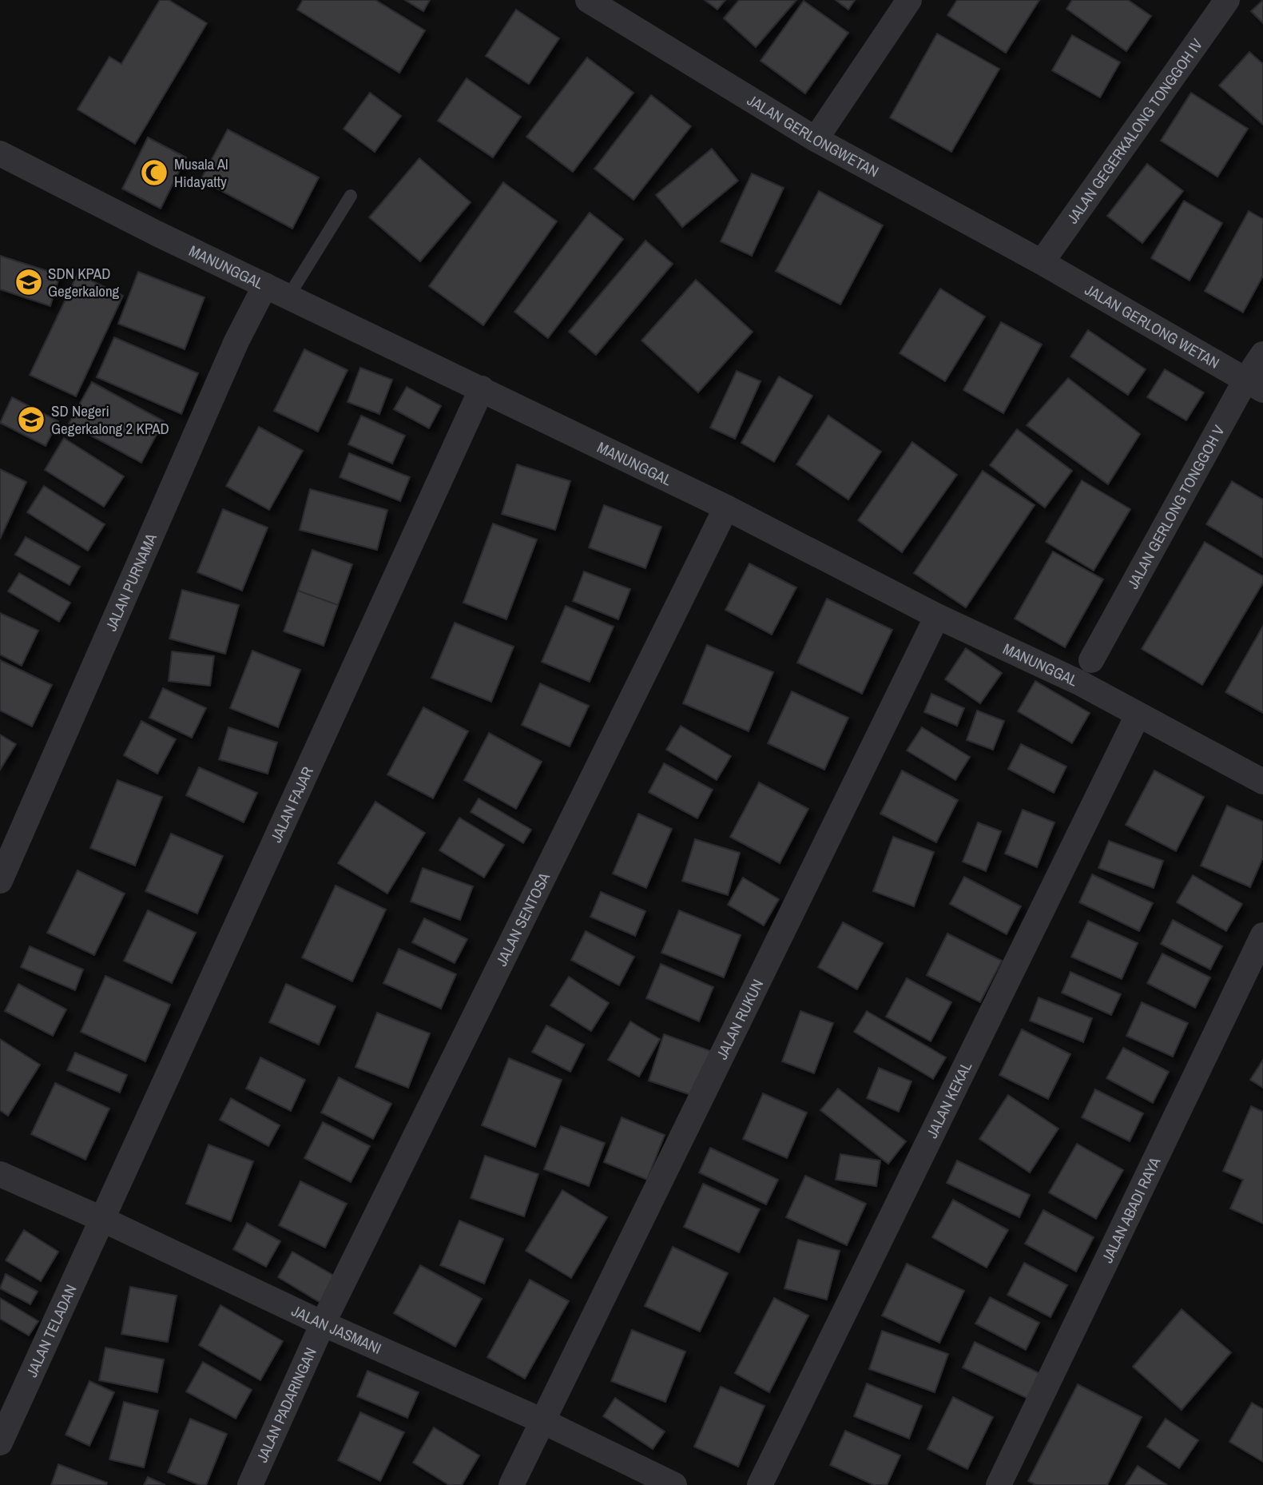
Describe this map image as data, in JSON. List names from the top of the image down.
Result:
{
  "streets": {
    "street": [
      "JALAN GEGERKALONG TONGGOH IV",
      "JALAN GERLONGWETAN",
      "MANUNGGAL",
      "JALAN GERLONG WETAN",
      "JALAN GERLONG TONGGOH V",
      "JALAN PURNAMA",
      "JALAN FAJAR",
      "JALAN SENTOSA",
      "JALAN RUKUN",
      "JALAN KEKAL",
      "JALAN ABADI RAYA",
      "JALAN JASMANI",
      "JALAN TELADAN",
      "JALAN PADARINGAN"
    ]
  },
  "crossings": [
    ["JALAN GEGERKALONG TONGGOH IV", "JALAN GERLONGWETAN"],
    ["JALAN GEGERKALONG TONGGOH IV", "JALAN GERLONG WETAN"],
    ["JALAN GERLONGWETAN", "JALAN GERLONG WETAN"],
    ["MANUNGGAL", "JALAN PURNAMA"],
    ["MANUNGGAL", "JALAN FAJAR"],
    ["MANUNGGAL", "JALAN SENTOSA"],
    ["MANUNGGAL", "JALAN RUKUN"],
    ["MANUNGGAL", "JALAN KEKAL"],
    ["JALAN GERLONG WETAN", "JALAN GERLONG TONGGOH V"],
    ["JALAN FAJAR", "JALAN JASMANI"],
    ["JALAN FAJAR", "JALAN TELADAN"],
    ["JALAN SENTOSA", "JALAN JASMANI"],
    ["JALAN SENTOSA", "JALAN PADARINGAN"],
    ["JALAN RUKUN", "JALAN JASMANI"],
    ["JALAN JASMANI", "JALAN TELADAN"],
    ["JALAN JASMANI", "JALAN PADARINGAN"]
  ],
  "places": {
    "mosque": ["Musala Al Hidayatty"],
    "school or university": ["SDN KPAD Gegerkalong", "SD Negeri Gegerkalong 2 KPAD"]
  }
}
